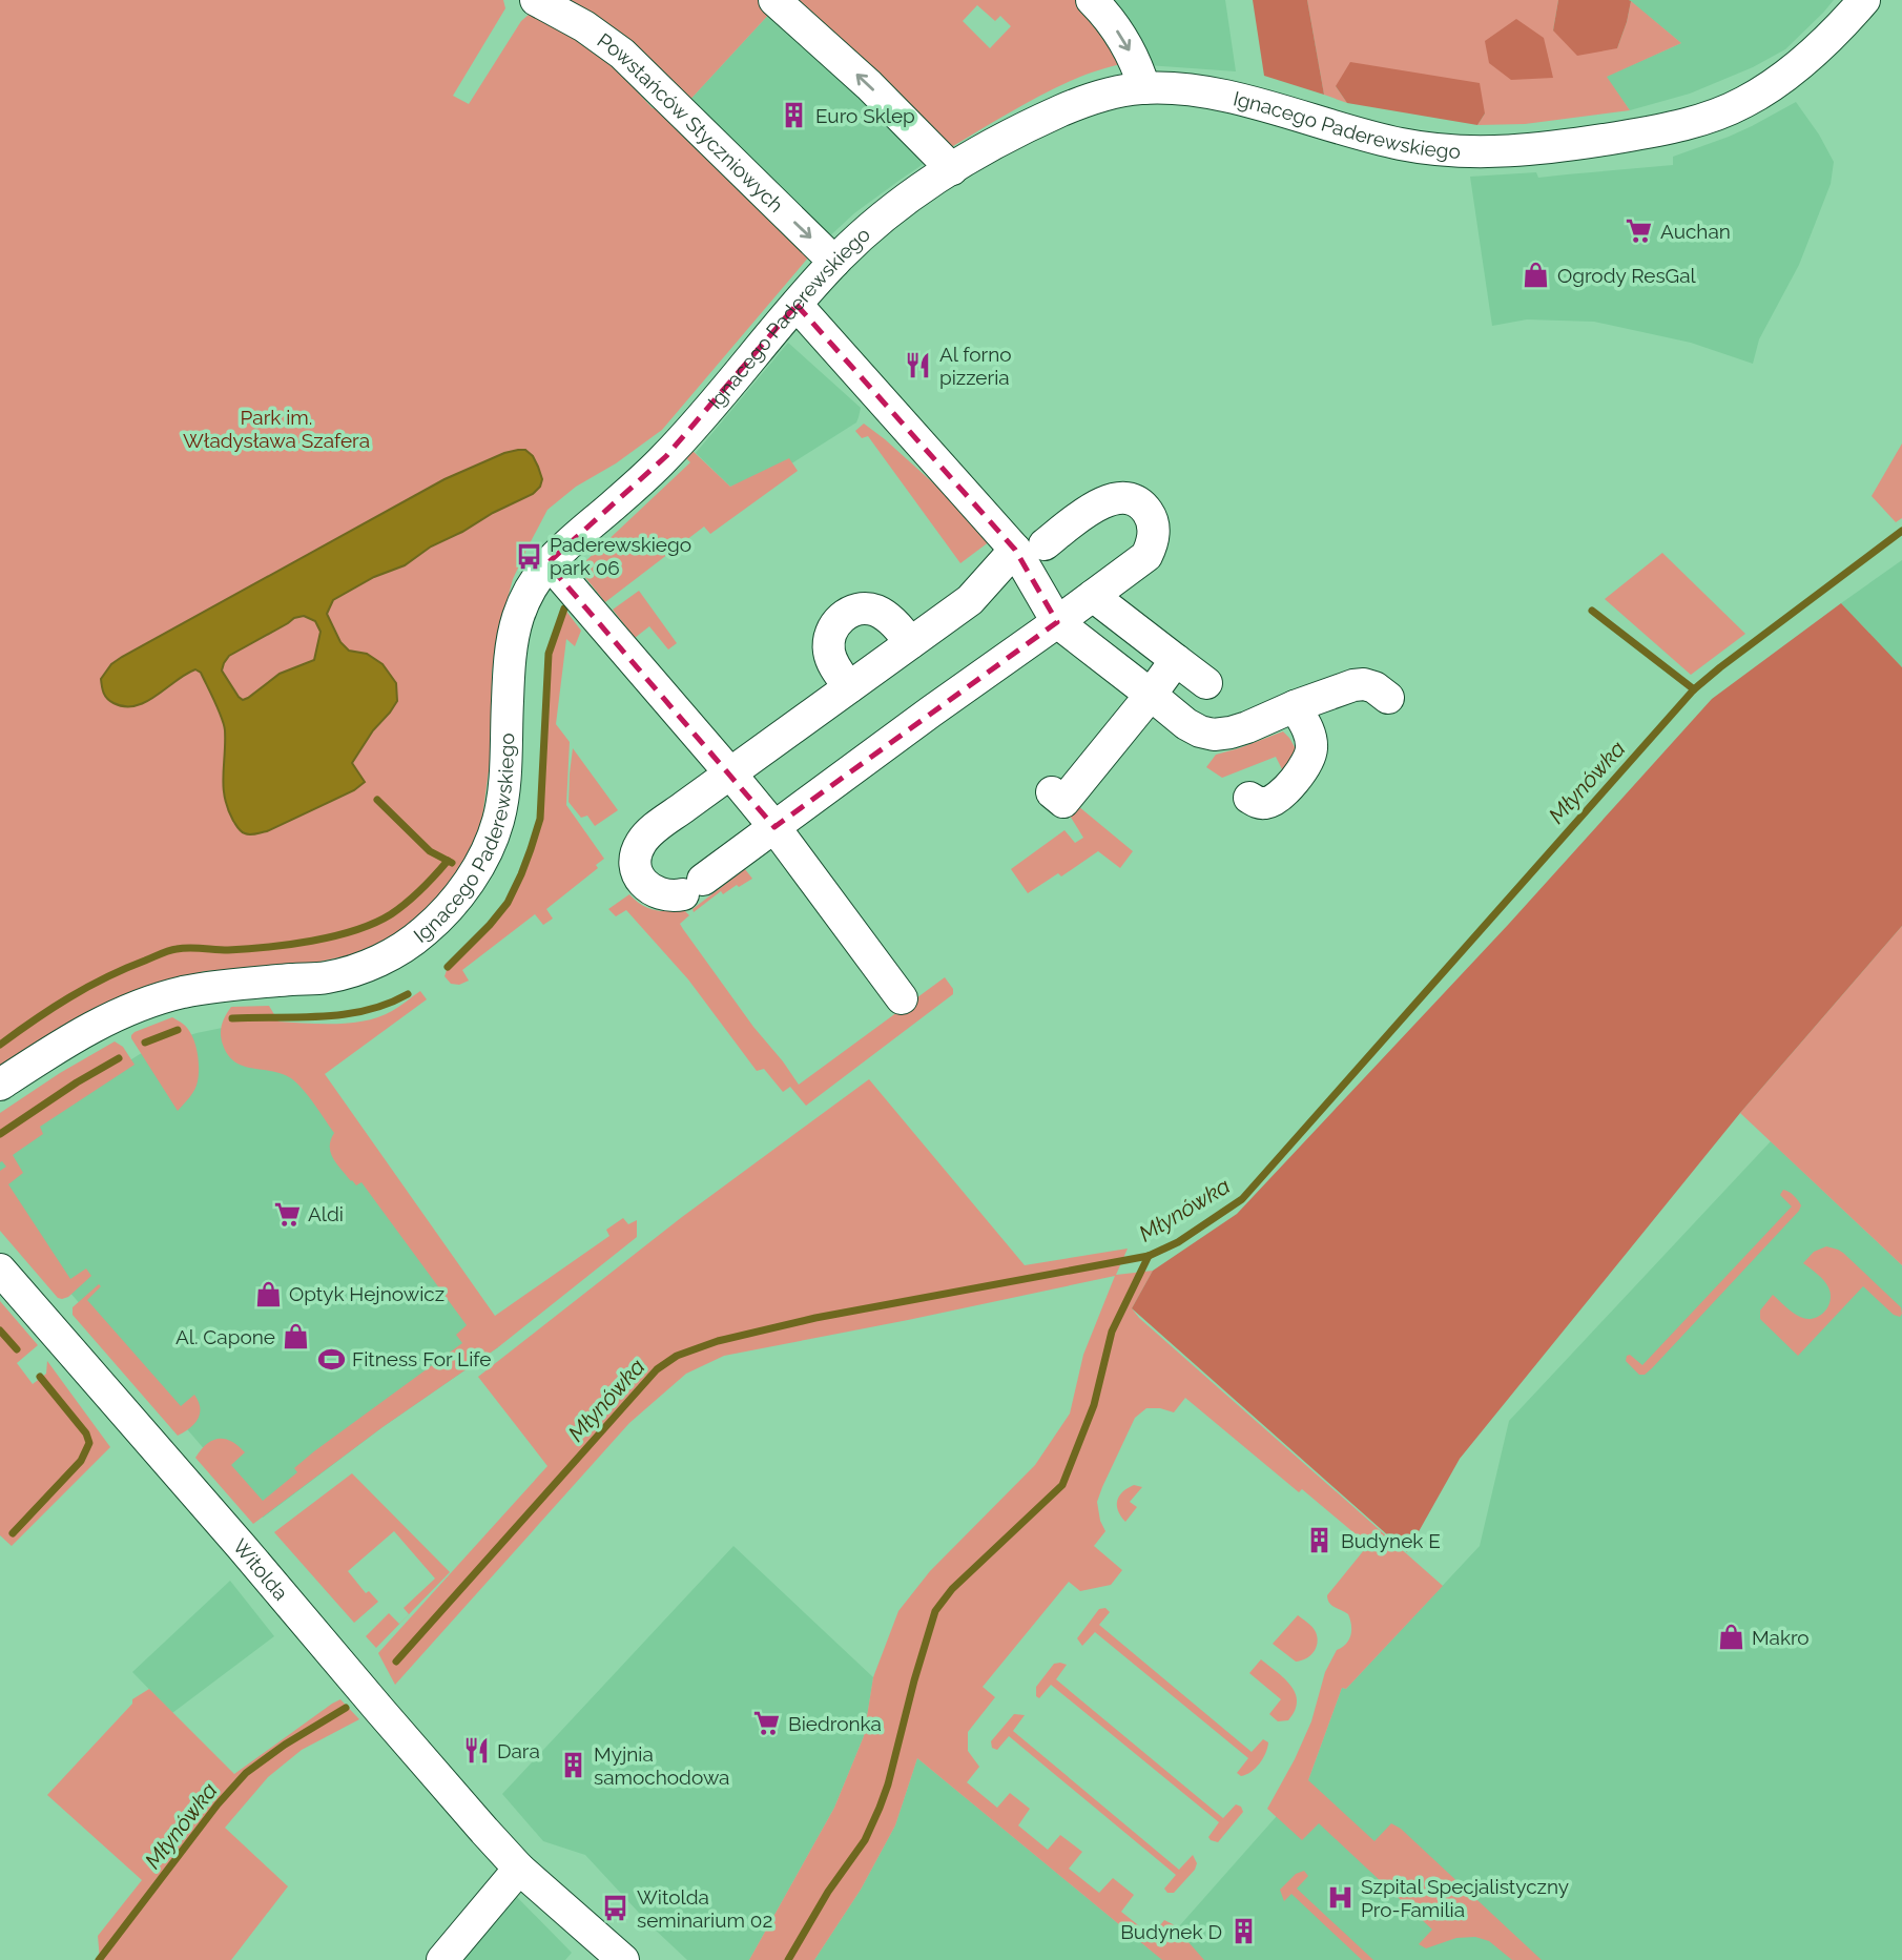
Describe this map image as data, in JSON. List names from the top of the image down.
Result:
{
  "streets": {
    "street": ["Powstańców Styczniowych", "Ignacego Paderewskiego", "Witolda"]
  },
  "crossings": [
    ["Powstańców Styczniowych", "Ignacego Paderewskiego"]
  ],
  "water": ["Młynówka"],
  "parks": ["Park im. Władysława Szafera"],
  "places": {
    "building": [
      "Euro Sklep",
      "Budynek E",
      "Myjnia samochodowa",
      "Budynek D"
    ],
    "supermarket": ["Auchan", "Aldi", "Biedronka"],
    "shop": [
      "Ogrody ResGal",
      "Optyk Hejnowicz",
      "Al. Capone",
      "Makro"
    ],
    "restaurant": ["Al forno pizzeria", "Dara"],
    "bus stop": ["Paderewskiego park 06", "Witolda seminarium 02"],
    "sports": ["Fitness For Life"],
    "hospital": ["Szpital Specjalistyczny Pro-Familia"]
  }
}
